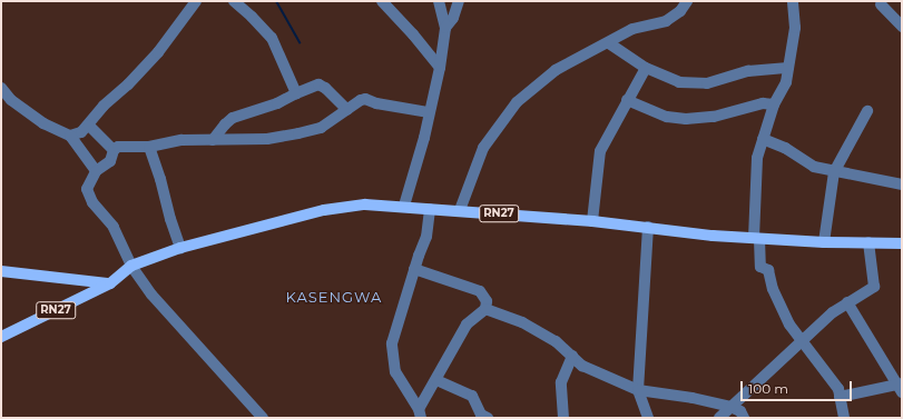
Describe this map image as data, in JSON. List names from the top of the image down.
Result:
{
  "streets": {
    "main road": ["RN27"]
  },
  "districts": ["KASENGWA"],
  "scale_bar": "100 m"
}
